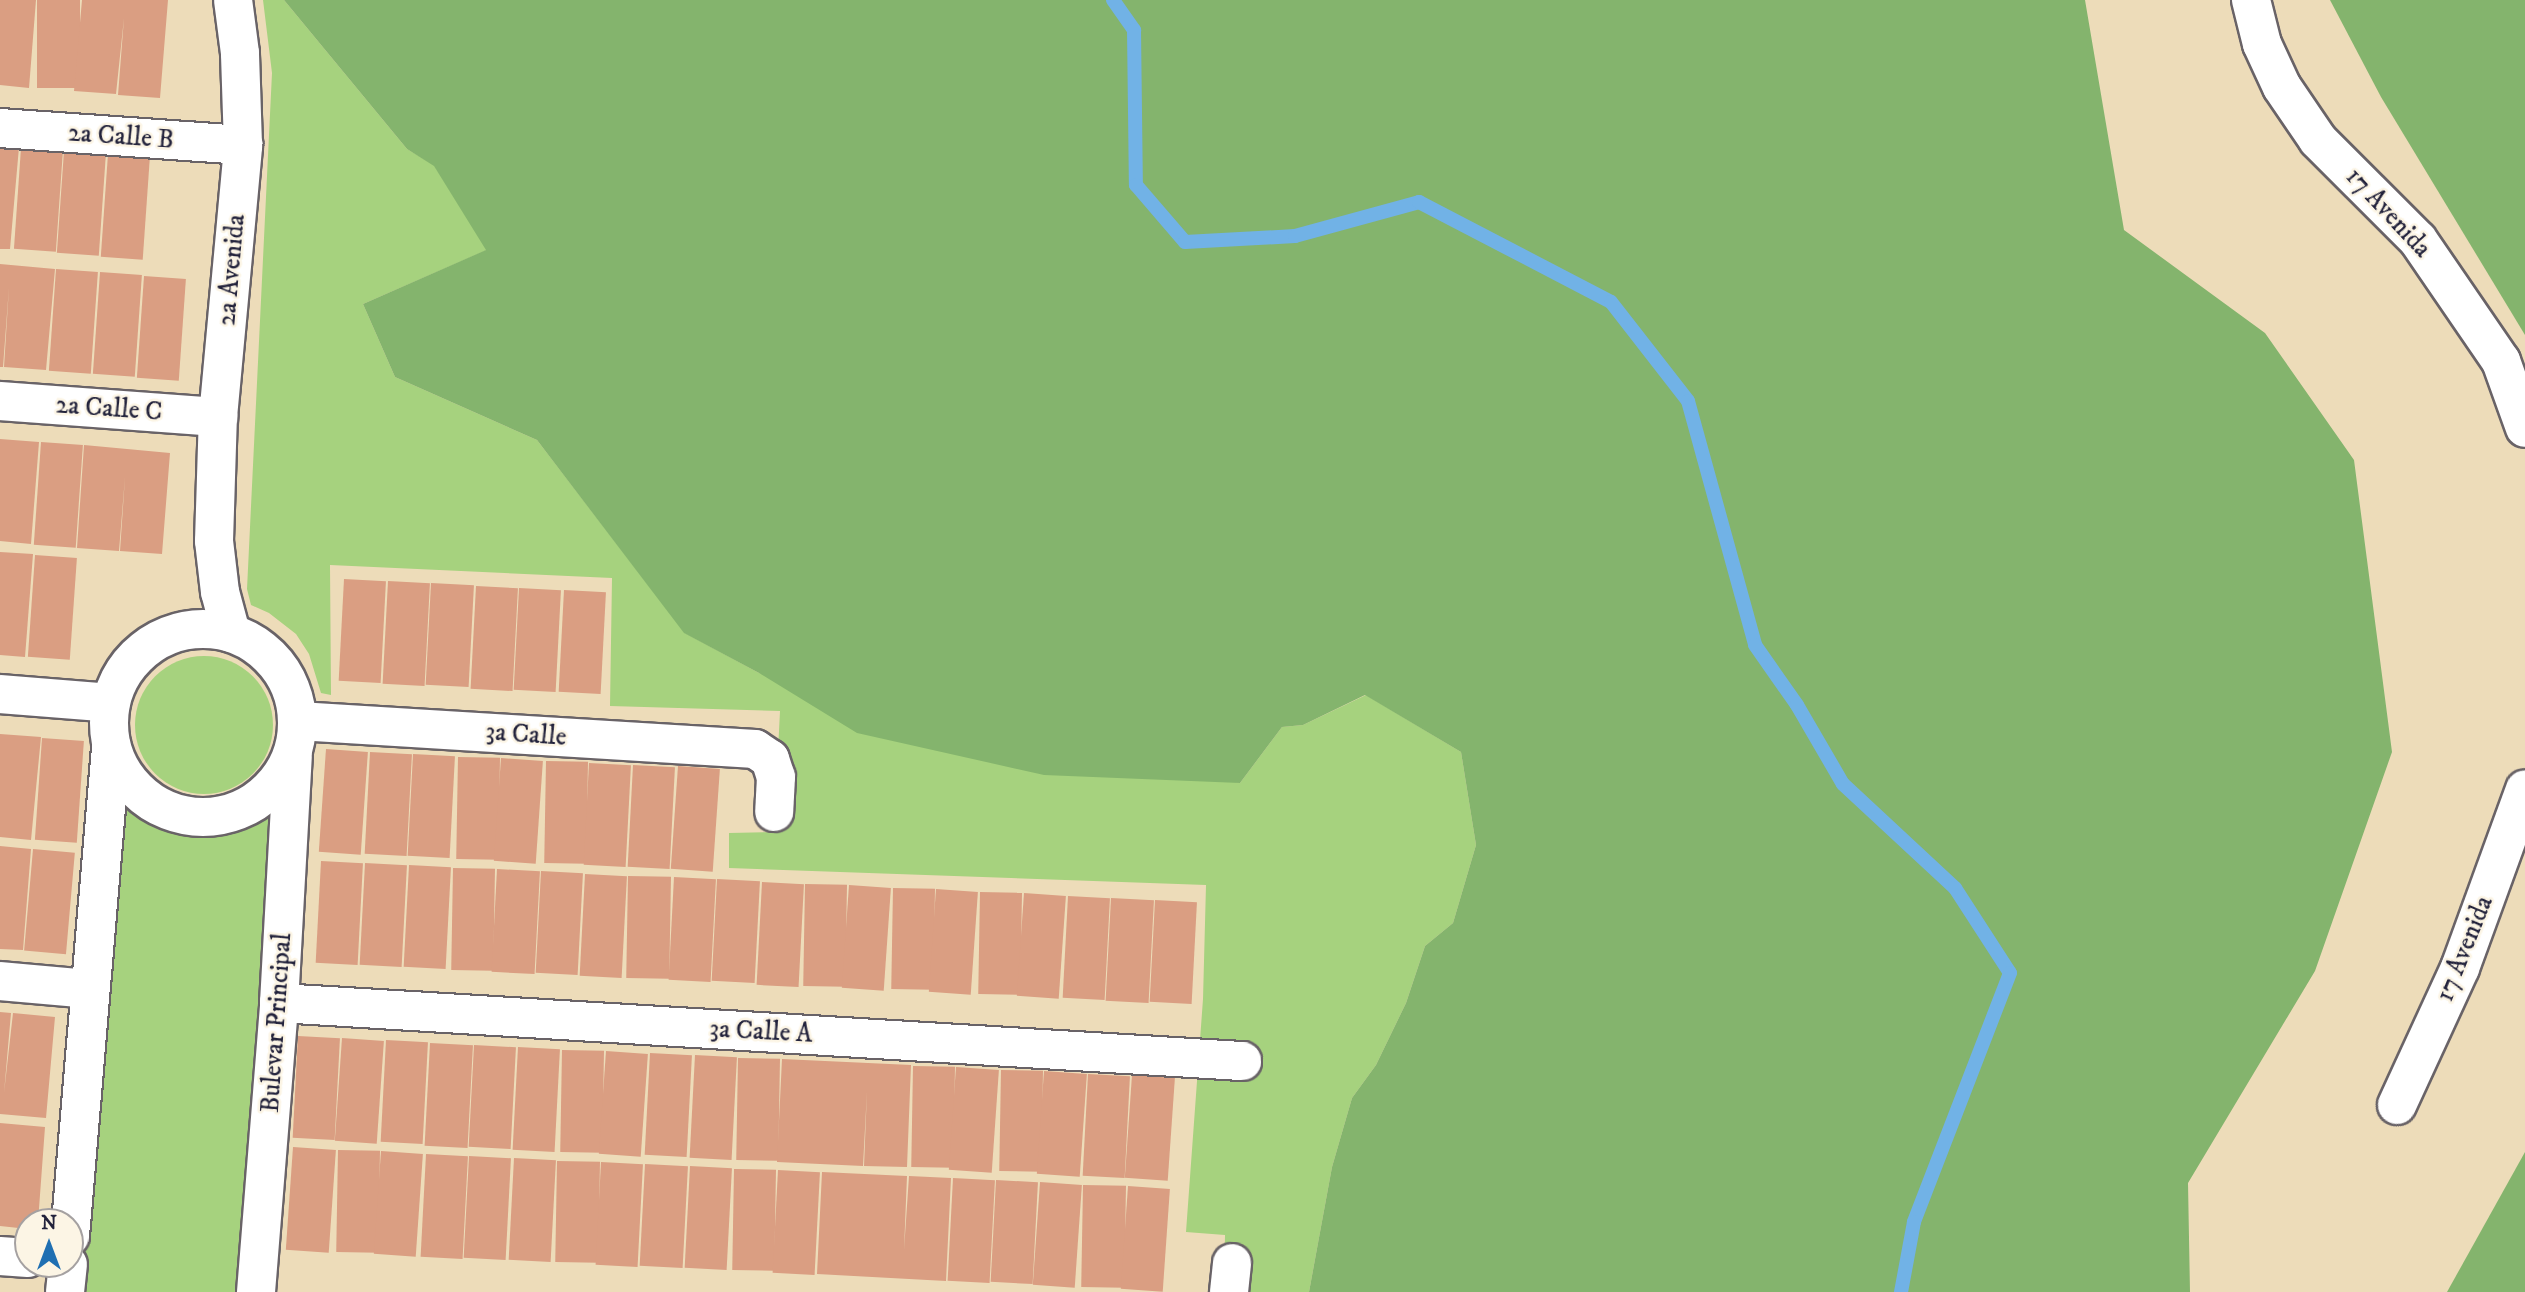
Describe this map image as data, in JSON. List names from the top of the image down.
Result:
{
  "streets": {
    "street": [
      "2a Calle B",
      "17 Avenida",
      "2a Avenida",
      "2a Calle C",
      "3a Calle",
      "Bulevar Principal",
      "3a Calle A"
    ]
  },
  "crossings": [
    ["2a Calle B", "2a Avenida"],
    ["2a Avenida", "2a Calle C"],
    ["2a Avenida", "3a Calle"],
    ["2a Avenida", "Bulevar Principal"],
    ["3a Calle", "Bulevar Principal"],
    ["Bulevar Principal", "3a Calle A"]
  ],
  "north": "top"
}
